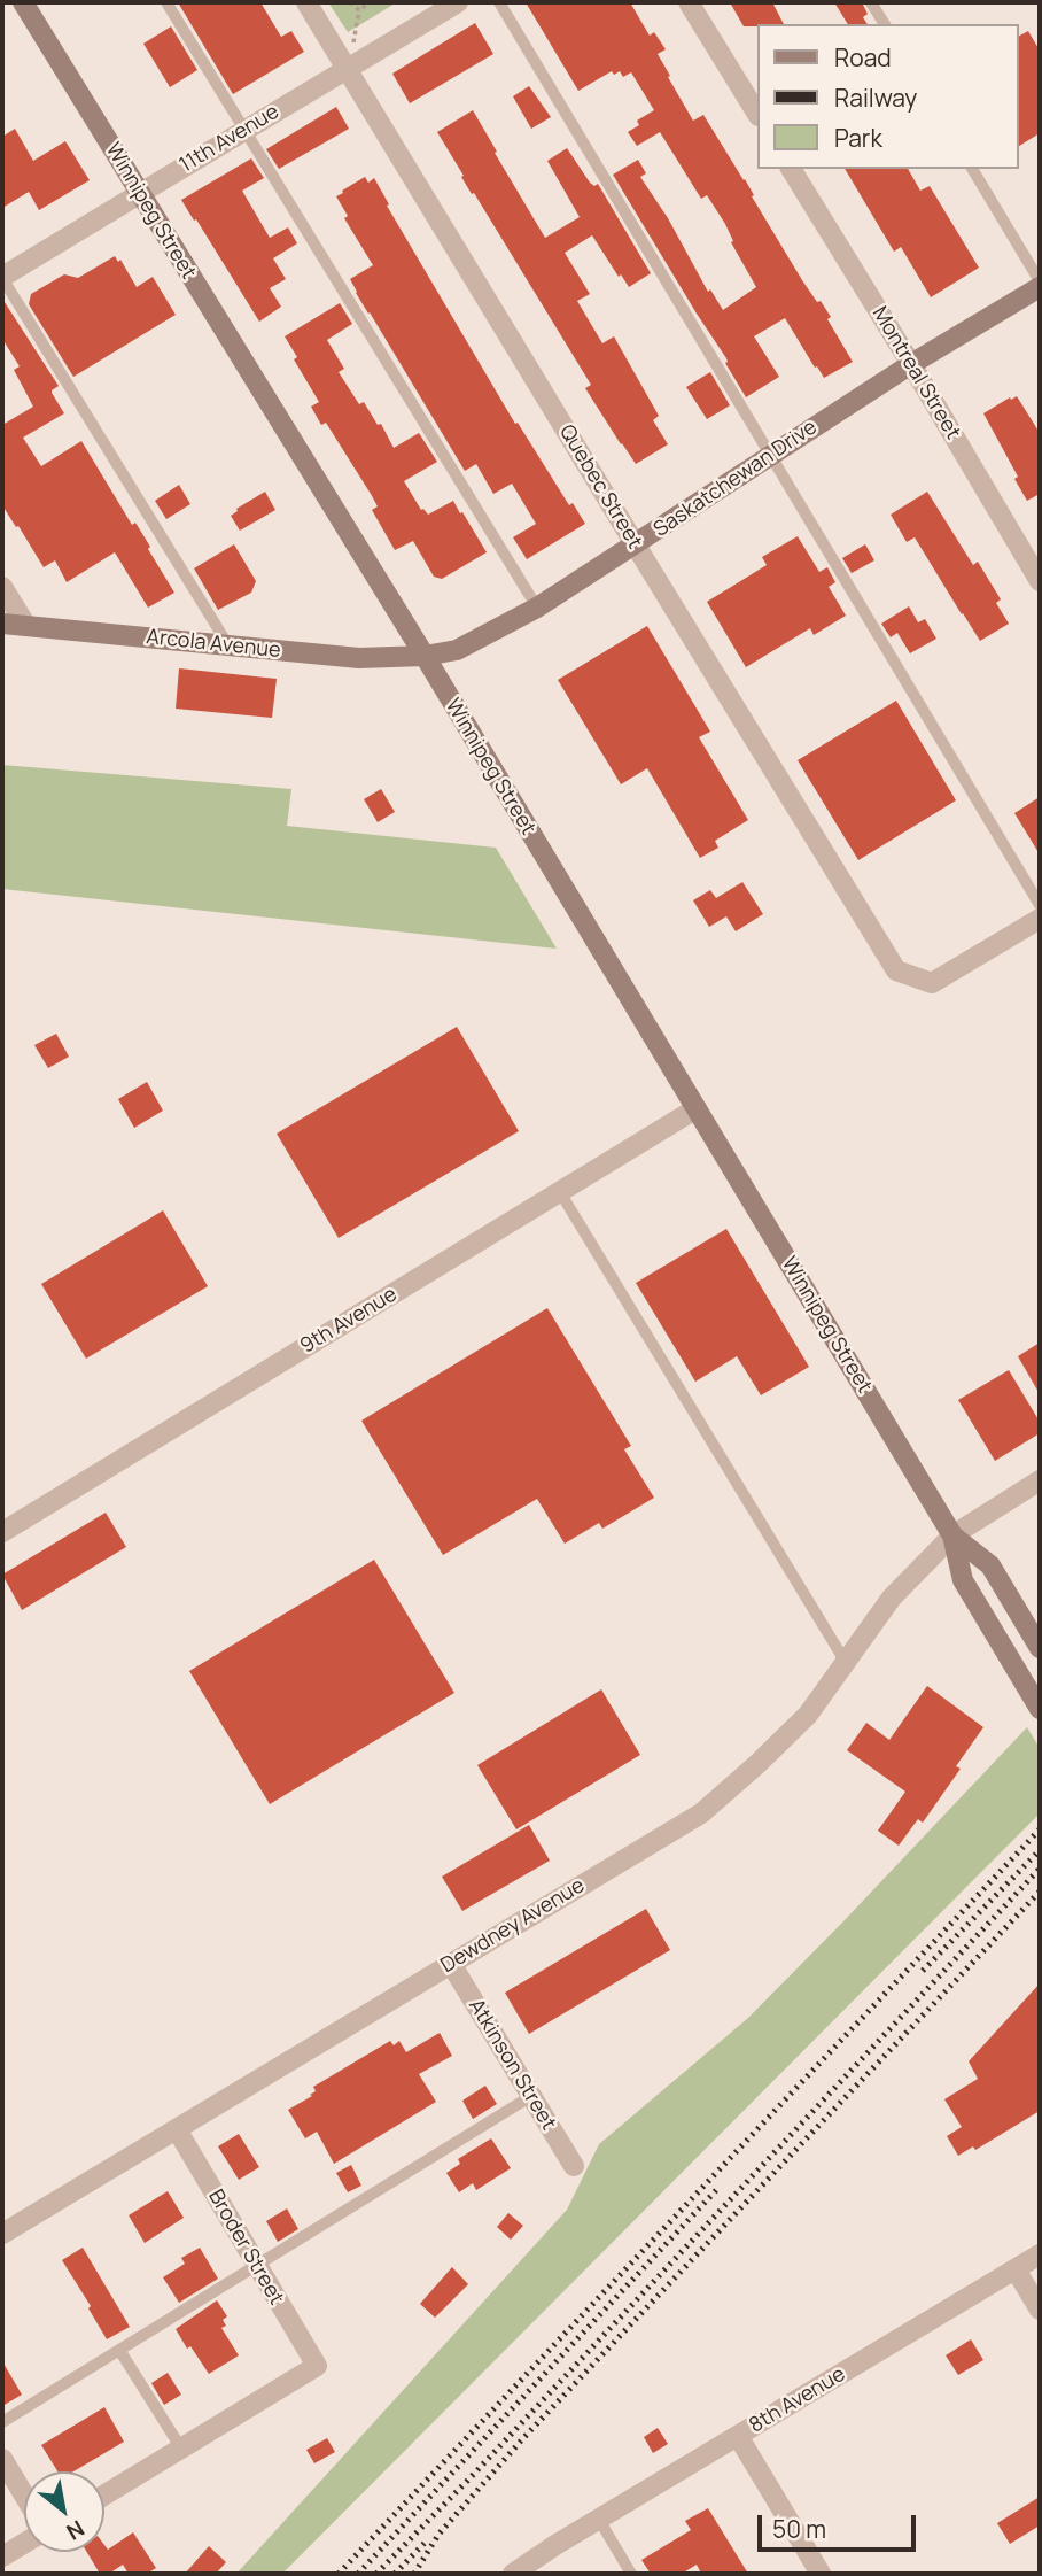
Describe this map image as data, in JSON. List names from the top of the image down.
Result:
{
  "streets": {
    "main road": ["Winnipeg Street", "Saskatchewan Drive", "Arcola Avenue"],
    "street": [
      "11th Avenue",
      "Montreal Street",
      "Quebec Street",
      "9th Avenue",
      "Dewdney Avenue",
      "Atkinson Street",
      "Broder Street",
      "8th Avenue"
    ]
  },
  "crossings": [
    ["11th Avenue", "Winnipeg Street"],
    ["11th Avenue", "Quebec Street"],
    ["Winnipeg Street", "Saskatchewan Drive"],
    ["Winnipeg Street", "Arcola Avenue"],
    ["Winnipeg Street", "9th Avenue"],
    ["Winnipeg Street", "Dewdney Avenue"],
    ["Montreal Street", "Saskatchewan Drive"],
    ["Saskatchewan Drive", "Quebec Street"],
    ["Saskatchewan Drive", "Arcola Avenue"],
    ["Dewdney Avenue", "Atkinson Street"],
    ["Dewdney Avenue", "Broder Street"]
  ],
  "legend": ["Road", "Railway", "Park"],
  "scale_bar": "50 m",
  "north": "bottom right"
}
